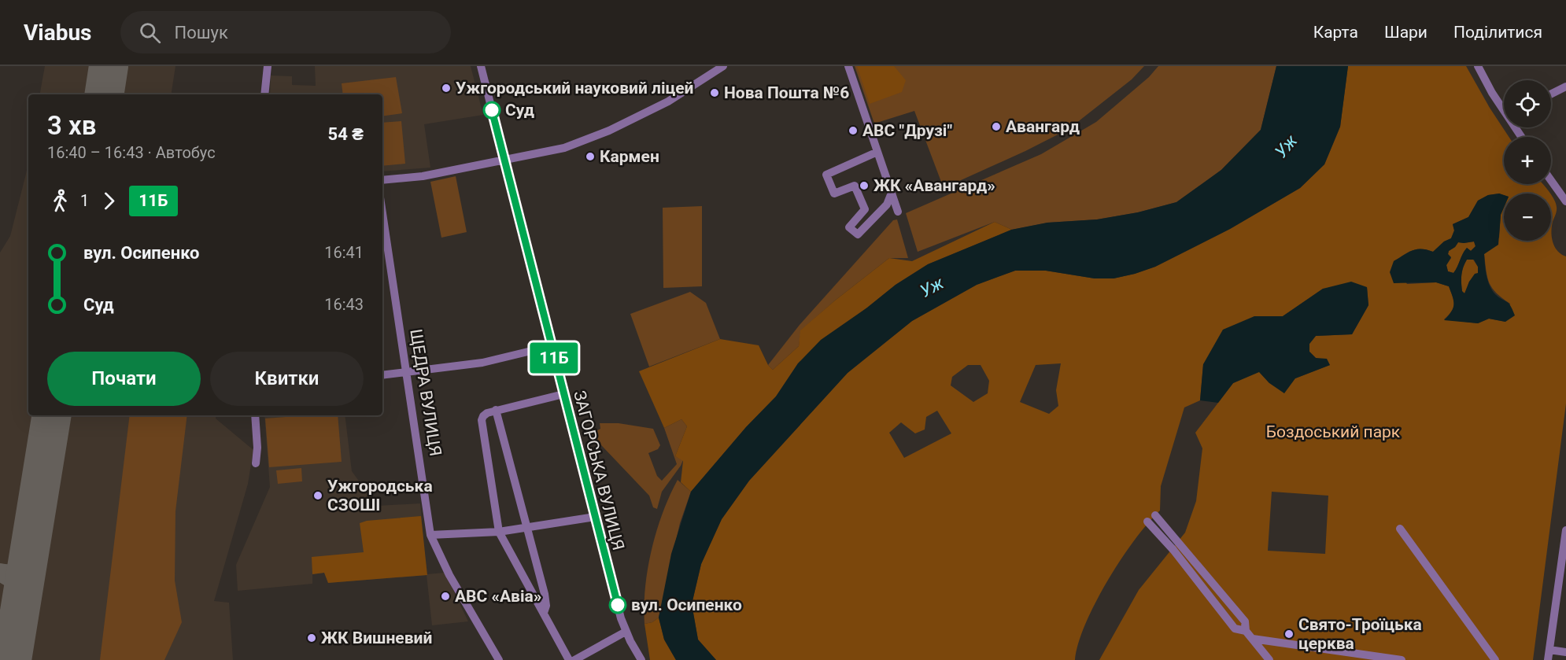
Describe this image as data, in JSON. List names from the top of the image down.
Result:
{
  "streets": {
    "street": ["ЩЕДРА ВУЛИЦЯ", "ЗАГОРСЬКА ВУЛИЦЯ"]
  },
  "water": ["Уж"],
  "parks": ["Боздоський парк"],
  "places": [
    "Ужгородський науковий ліцей",
    "Нова Пошта №6",
    "Суд",
    "Авангард",
    "ABC \"Друзі\"",
    "Кармен",
    "ЖК «Авангард»",
    "Ужгородська СЗОШІ",
    "ABC «Авіа»",
    "вул. Осипенко",
    "Свято-Троїцька церква",
    "ЖК Вишневий"
  ],
  "lines": ["bus line 11Б"],
  "page": {
    "header": "Viabus",
    "search": "Пошук",
    "nav": ["Карта", "Шари", "Поділитися"],
    "on_map": "11Б",
    "map_buttons": ["+", "−"],
    "heading": ["3 хв", "16:40 – 16:43 · Автобус", "54 ₴"],
    "legs": ["1", "11Б"],
    "list": [
      {
        "name": "вул. Осипенко",
        "value": "16:41"
      },
      {
        "name": "Суд",
        "value": "16:43"
      }
    ],
    "buttons": ["Почати", "Квитки"]
  }
}
